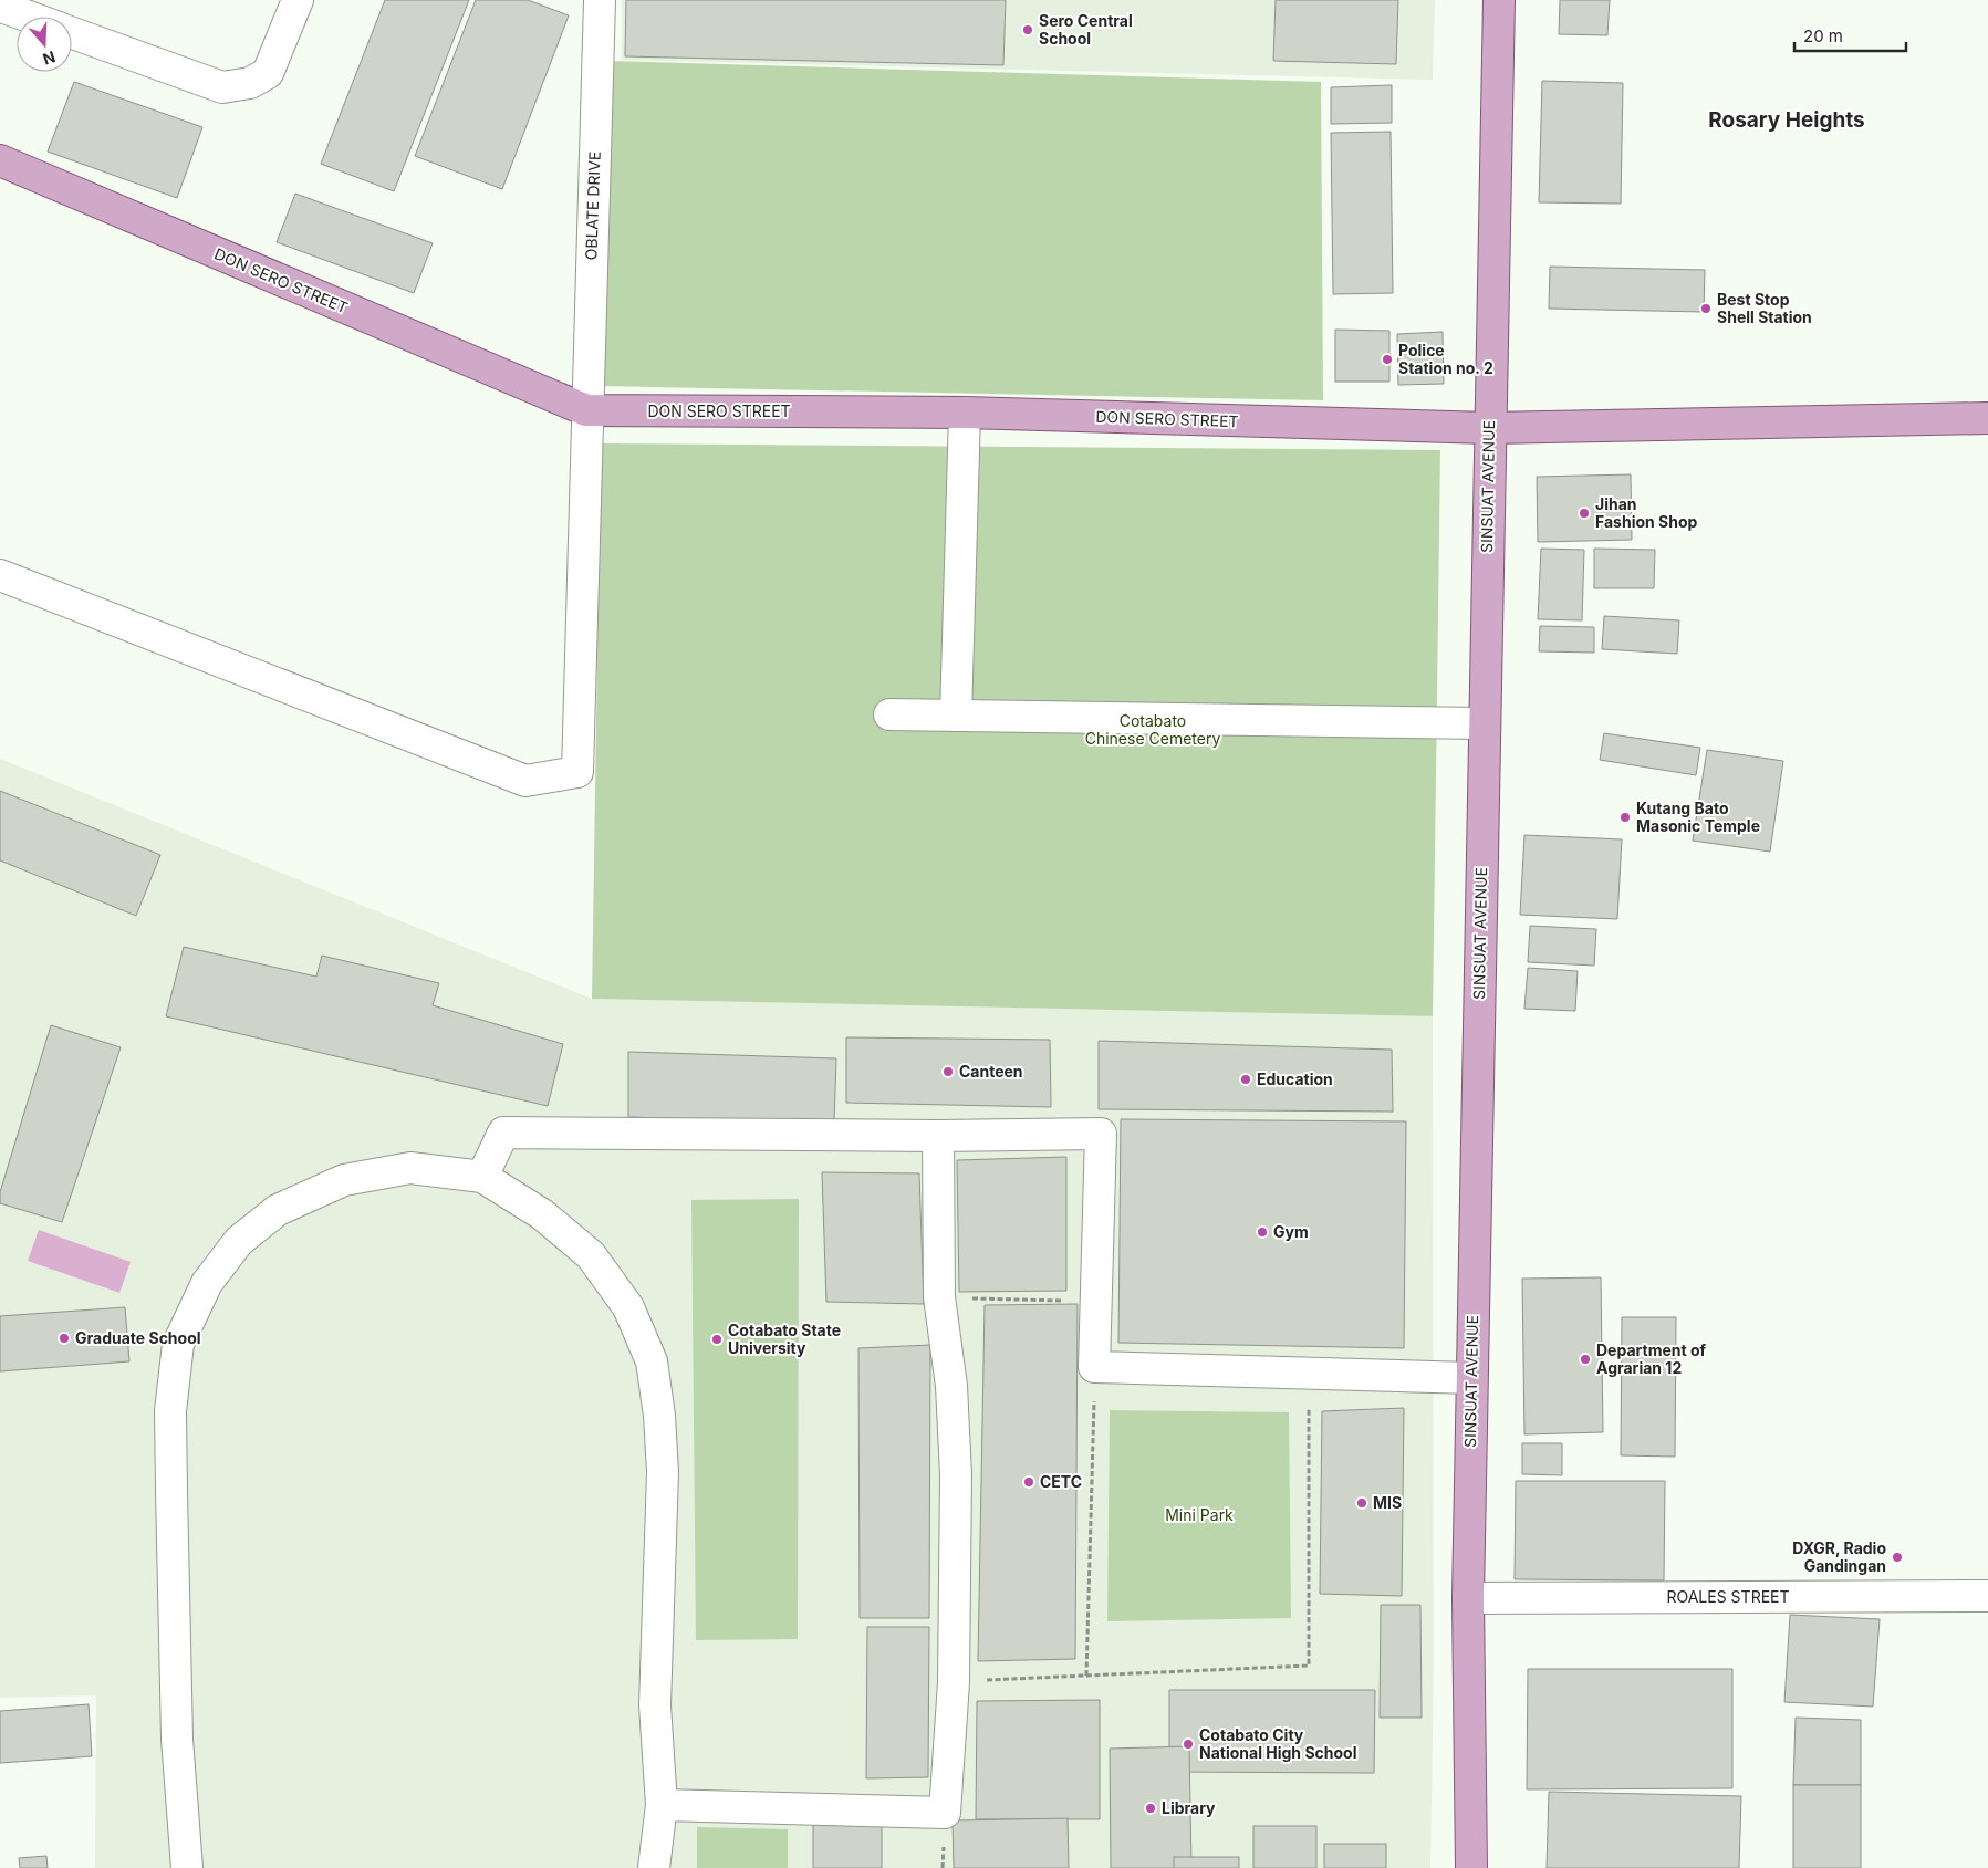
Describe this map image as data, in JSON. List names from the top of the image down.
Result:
{
  "streets": {
    "main road": ["DON SERO STREET", "SINSUAT AVENUE"],
    "street": ["OBLATE DRIVE", "ROALES STREET"]
  },
  "crossings": [
    ["OBLATE DRIVE", "DON SERO STREET"],
    ["DON SERO STREET", "SINSUAT AVENUE"],
    ["SINSUAT AVENUE", "ROALES STREET"]
  ],
  "districts": ["Rosary Heights"],
  "parks": ["Cotabato Chinese Cemetery", "Mini Park"],
  "places": [
    "Sero Central School",
    "Best Stop Shell Station",
    "Police Station no. 2",
    "Jihan Fashion Shop",
    "Kutang Bato Masonic Temple",
    "Canteen",
    "Education",
    "Gym",
    "Graduate School",
    "Cotabato State University",
    "Department of Agrarian 12",
    "CETC",
    "MIS",
    "DXGR, Radio Gandingan",
    "Cotabato City National High School",
    "Library"
  ],
  "scale_bar": "20 m",
  "north": "bottom"
}
